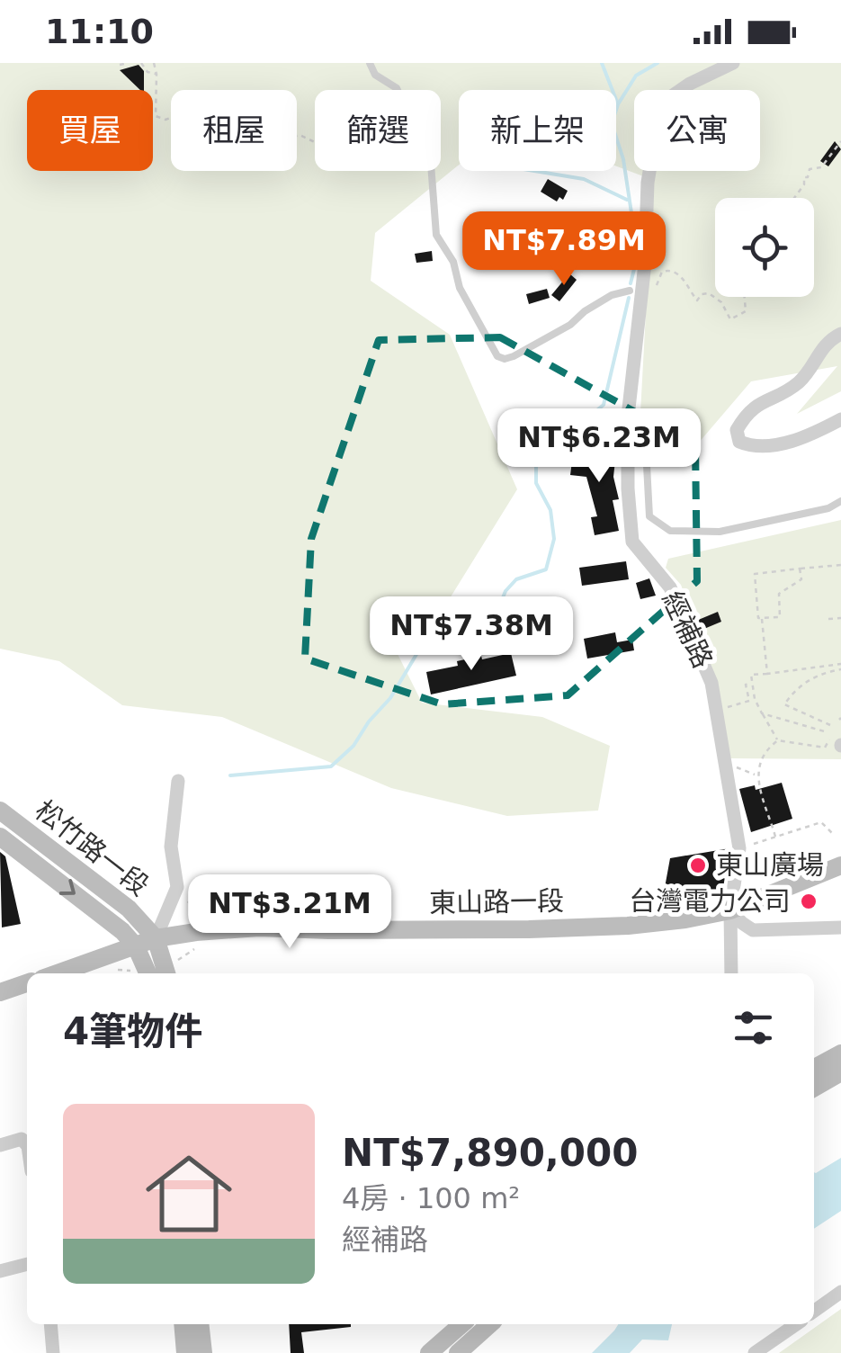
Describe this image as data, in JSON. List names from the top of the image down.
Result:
{
  "streets": {
    "main road": ["松竹路一段", "東山路一段"],
    "street": ["經補路"]
  },
  "crossings": [
    ["經補路", "東山路一段"],
    ["松竹路一段", "東山路一段"]
  ],
  "places": ["東山廣場", "台灣電力公司"],
  "page": {
    "status": "11:10",
    "chip": [
      "買屋",
      "租屋",
      "篩選",
      "新上架",
      "公寓"
    ],
    "price": [
      "NT$7.89M",
      "NT$6.23M",
      "NT$7.38M",
      "NT$3.21M"
    ],
    "heading": "4筆物件",
    "list": [
      {
        "name": "NT$7,890,000",
        "note": "4房 · 100 m² · 經補路"
      }
    ]
  }
}
